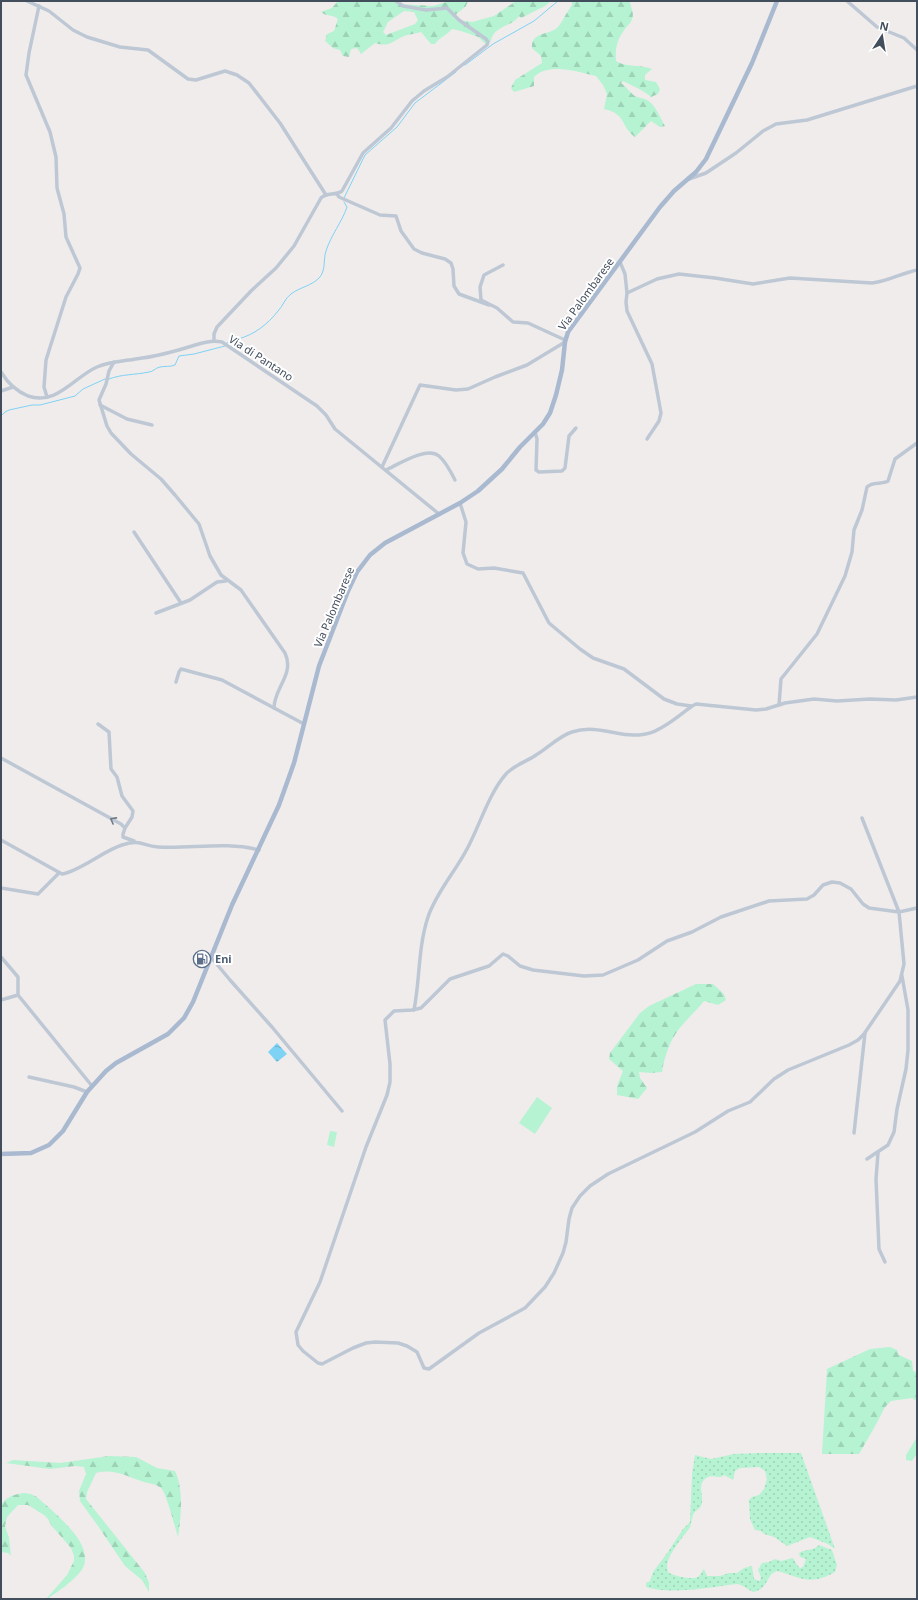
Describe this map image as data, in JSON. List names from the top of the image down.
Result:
{
  "streets": {
    "main road": ["Via Palombarese"],
    "street": ["Via di Pantano"]
  },
  "crossings": [
    ["Via Palombarese", "Via di Pantano"]
  ],
  "places": {
    "fuel station": ["Eni"]
  },
  "north": "top"
}
